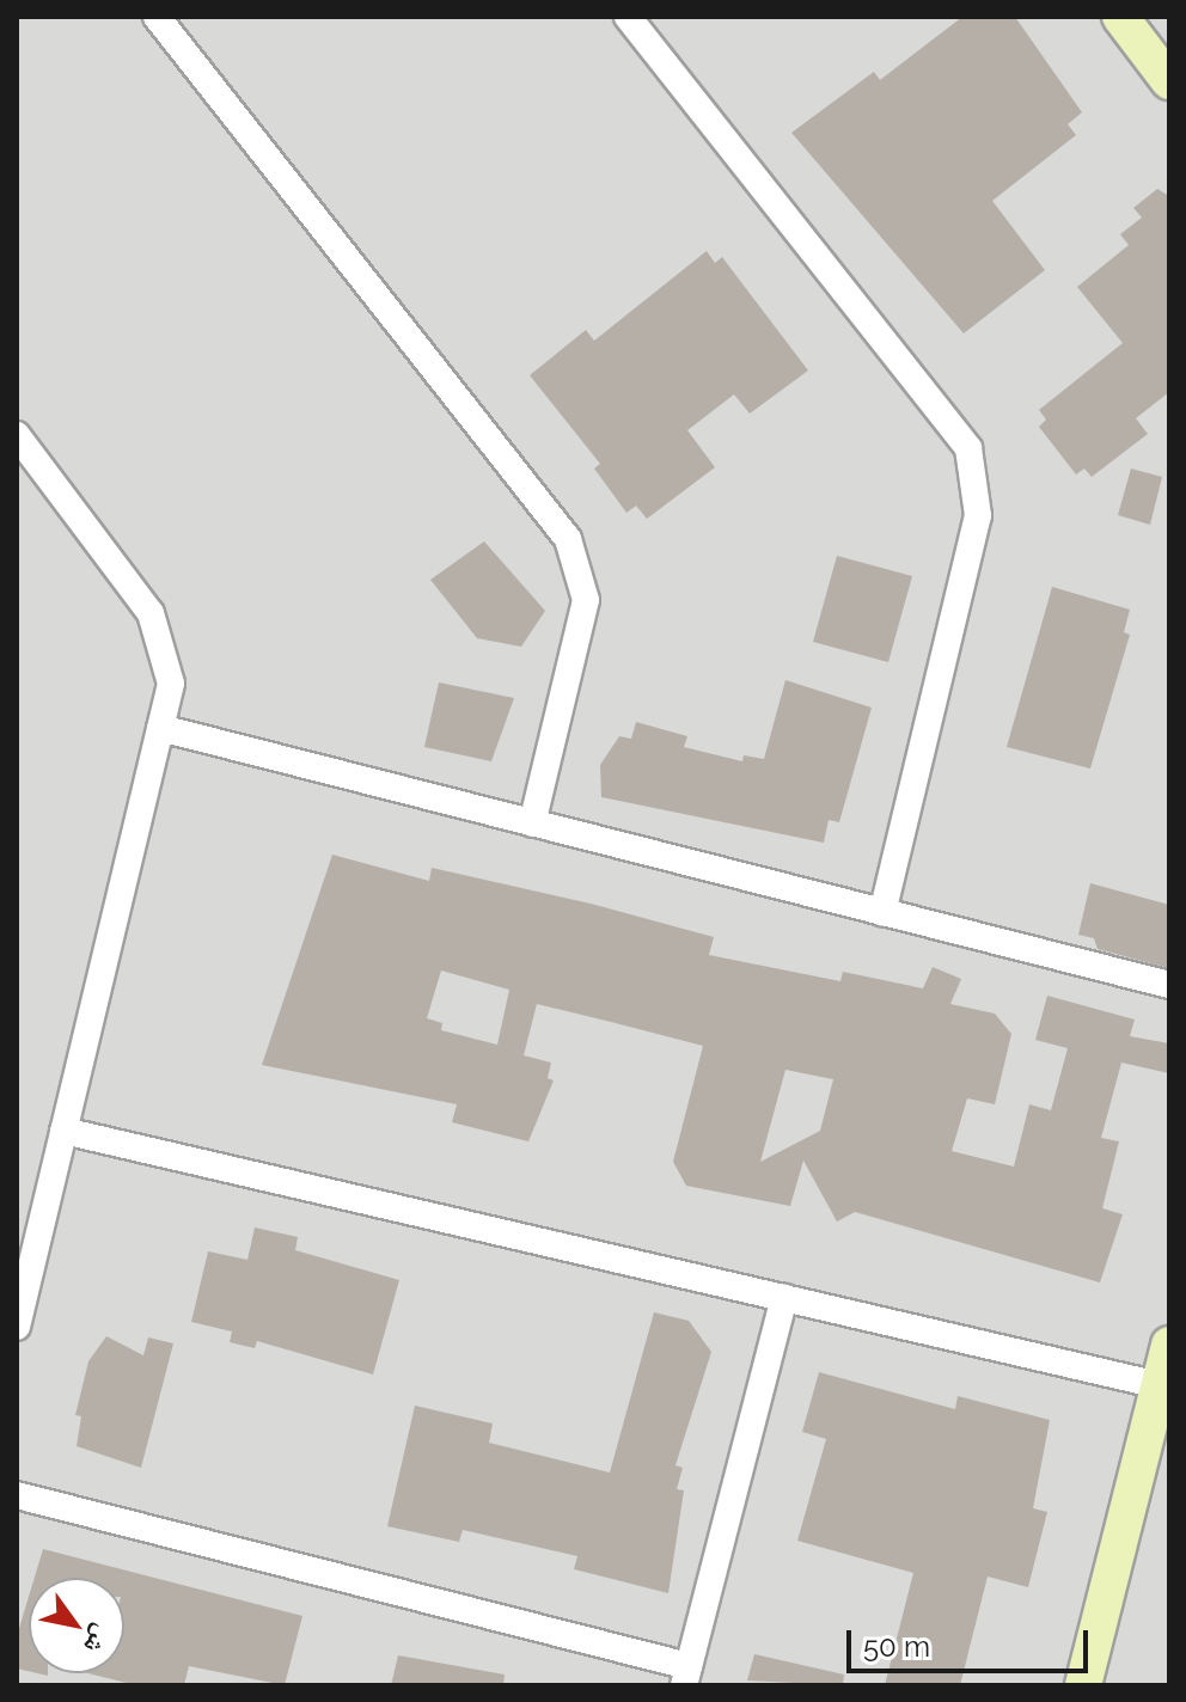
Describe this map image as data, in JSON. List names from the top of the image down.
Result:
{
  "scale_bar": "50 m",
  "north": "bottom right"
}
